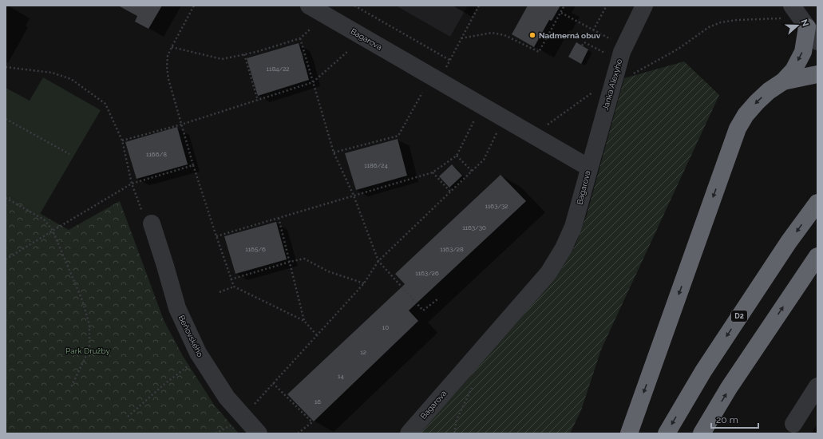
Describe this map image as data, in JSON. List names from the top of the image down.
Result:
{
  "streets": {
    "highway": ["D2"],
    "street": ["Bagarova", "Janka Alexyho", "Beňovského"]
  },
  "crossings": [
    ["Bagarova", "Janka Alexyho"]
  ],
  "parks": ["Park Družby"],
  "places": ["Nadmerná obuv"],
  "house_numbers": [
    "1184/22",
    "1166/8",
    "1186/24",
    "1163/32",
    "1163/30",
    "1165/6",
    "1163/28",
    "1163/26",
    "10",
    "12",
    "14",
    "16"
  ],
  "scale_bar": "20 m",
  "north": "right"
}
